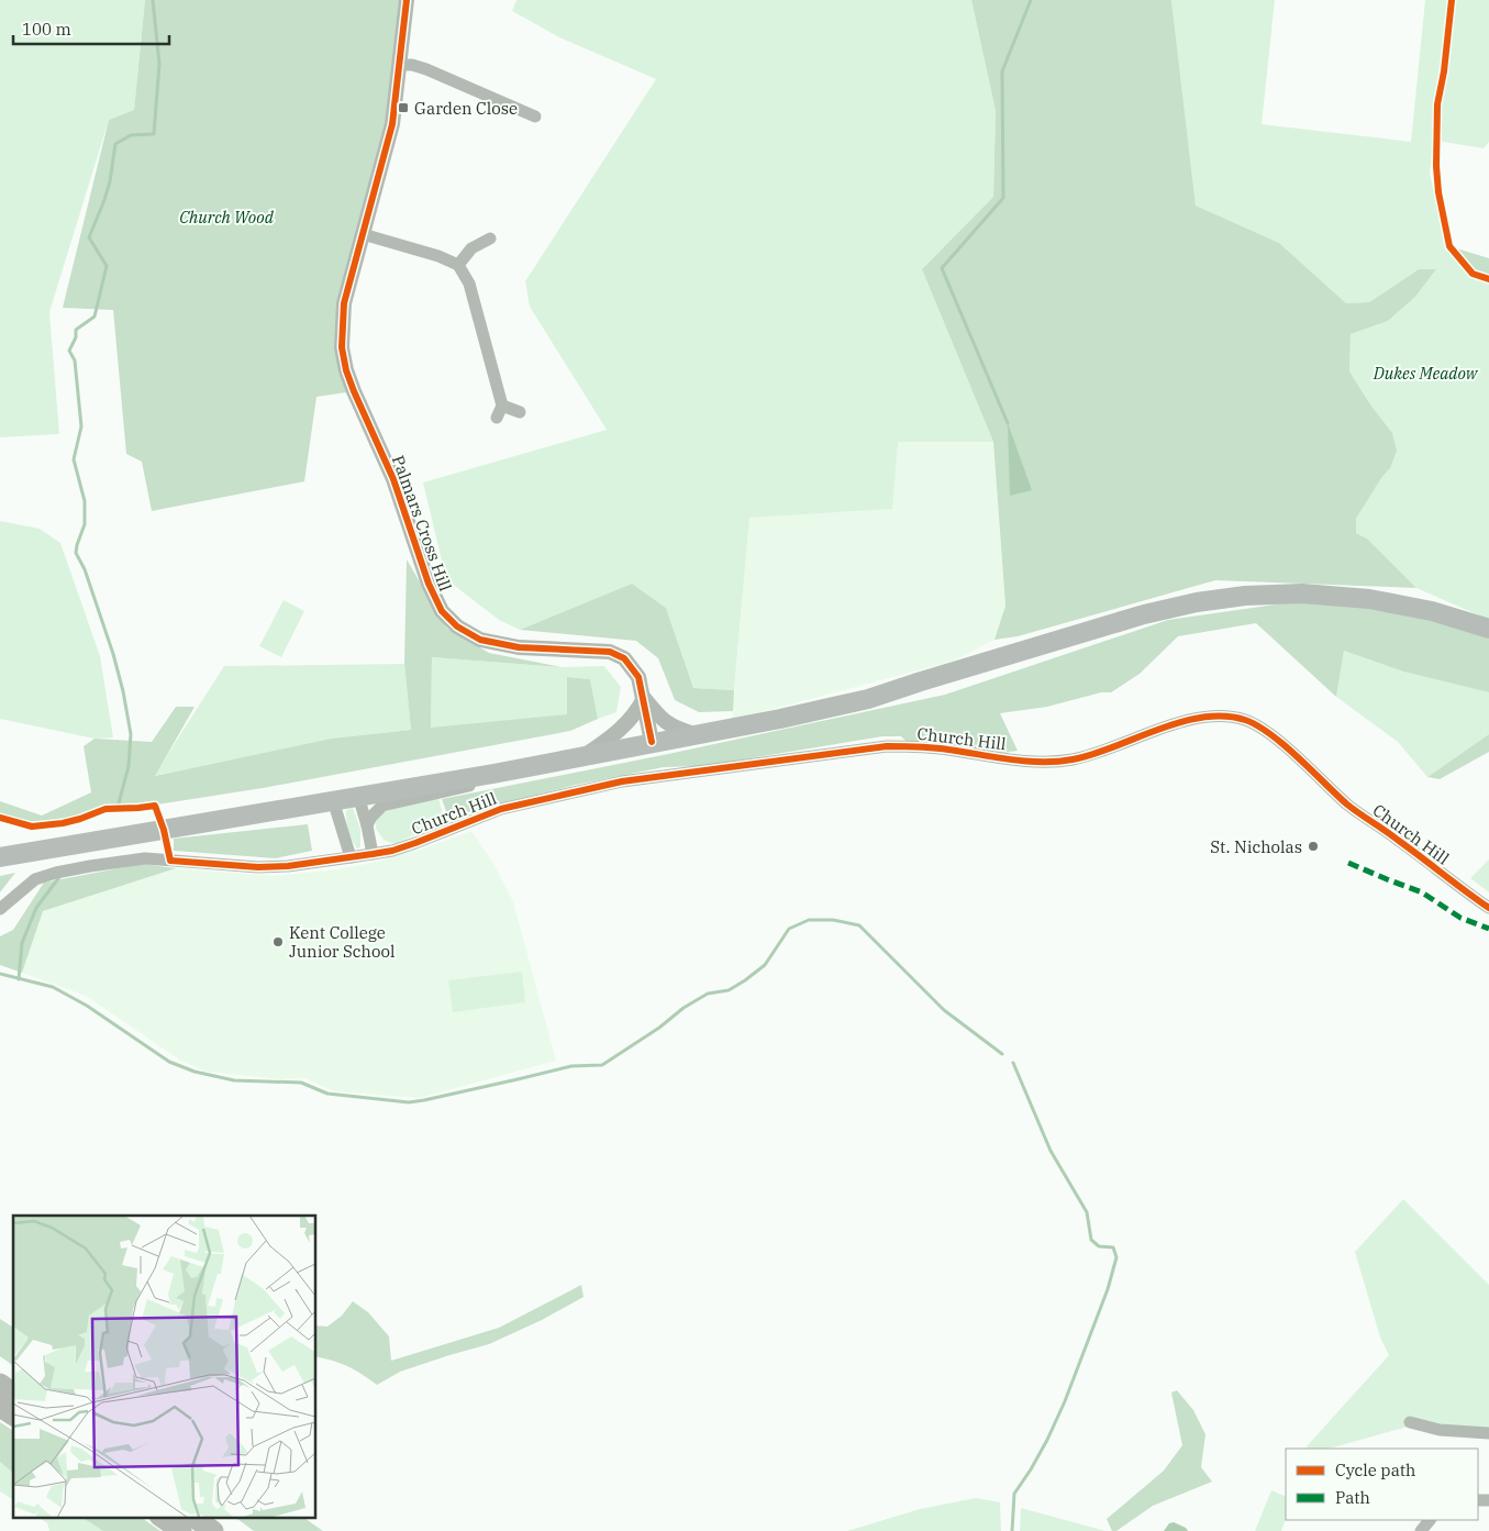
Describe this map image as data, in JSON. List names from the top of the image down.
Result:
{
  "streets": {
    "street": ["Palmars Cross Hill", "Church Hill"]
  },
  "parks": ["Church Wood", "Dukes Meadow"],
  "places": {
    "transit": ["Garden Close"],
    "other": ["St. Nicholas", "Kent College Junior School"]
  },
  "legend": ["Cycle path", "Path"],
  "scale_bar": "100 m"
}
